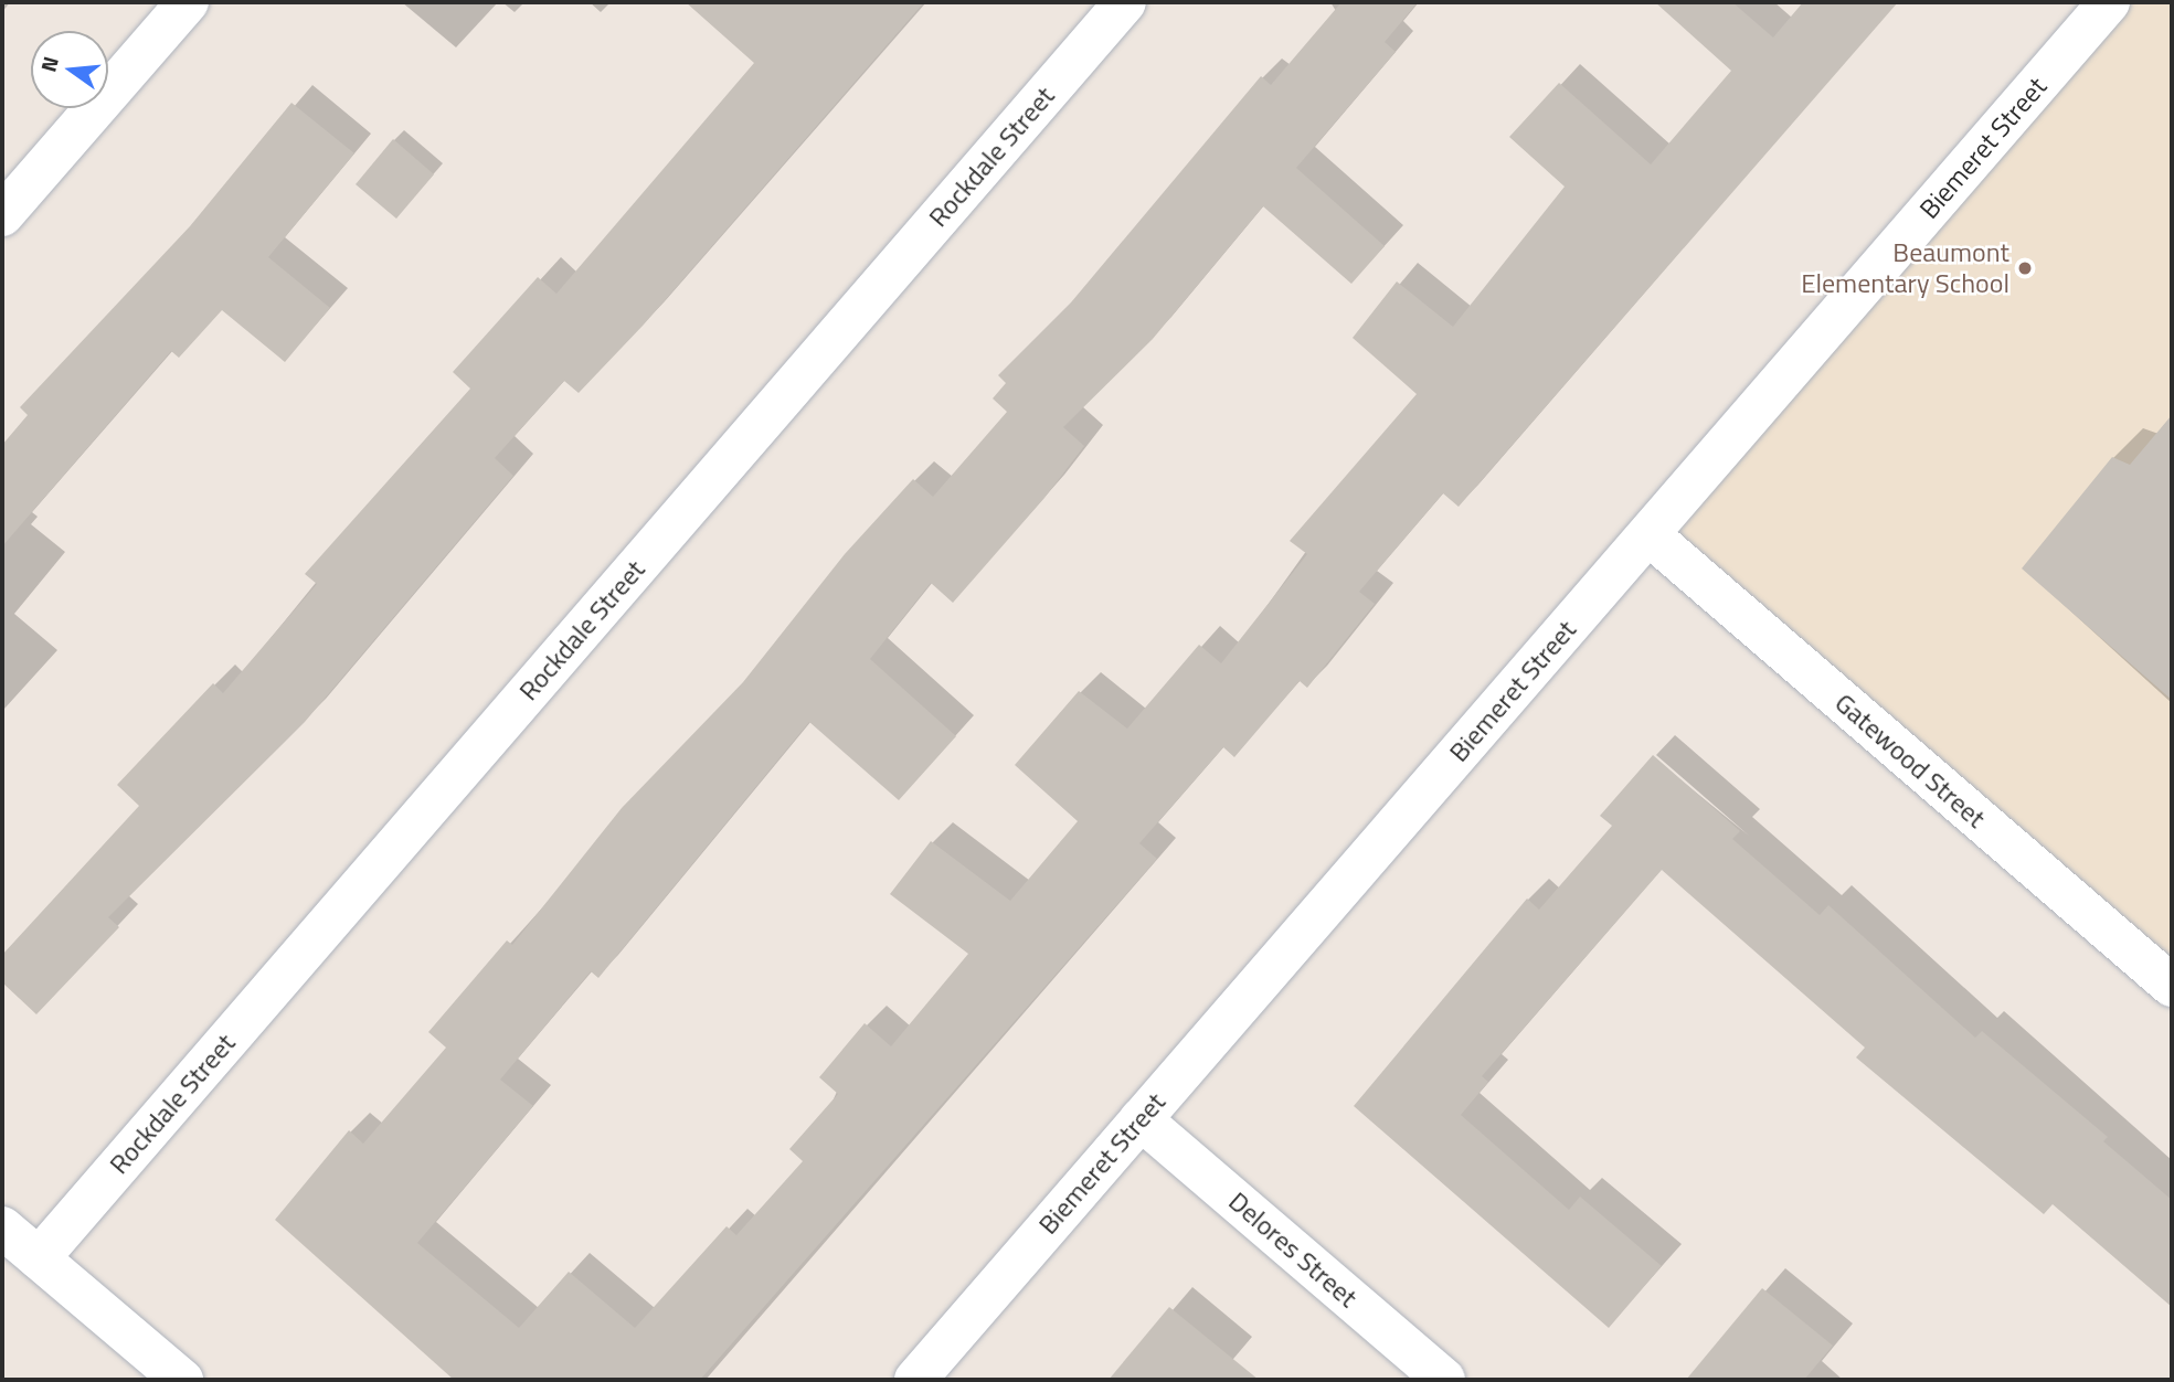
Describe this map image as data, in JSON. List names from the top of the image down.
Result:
{
  "streets": {
    "street": [
      "Biemeret Street",
      "Rockdale Street",
      "Gatewood Street",
      "Delores Street"
    ]
  },
  "crossings": [
    ["Biemeret Street", "Gatewood Street"],
    ["Biemeret Street", "Delores Street"]
  ],
  "places": ["Beaumont Elementary School"],
  "north": "left"
}
